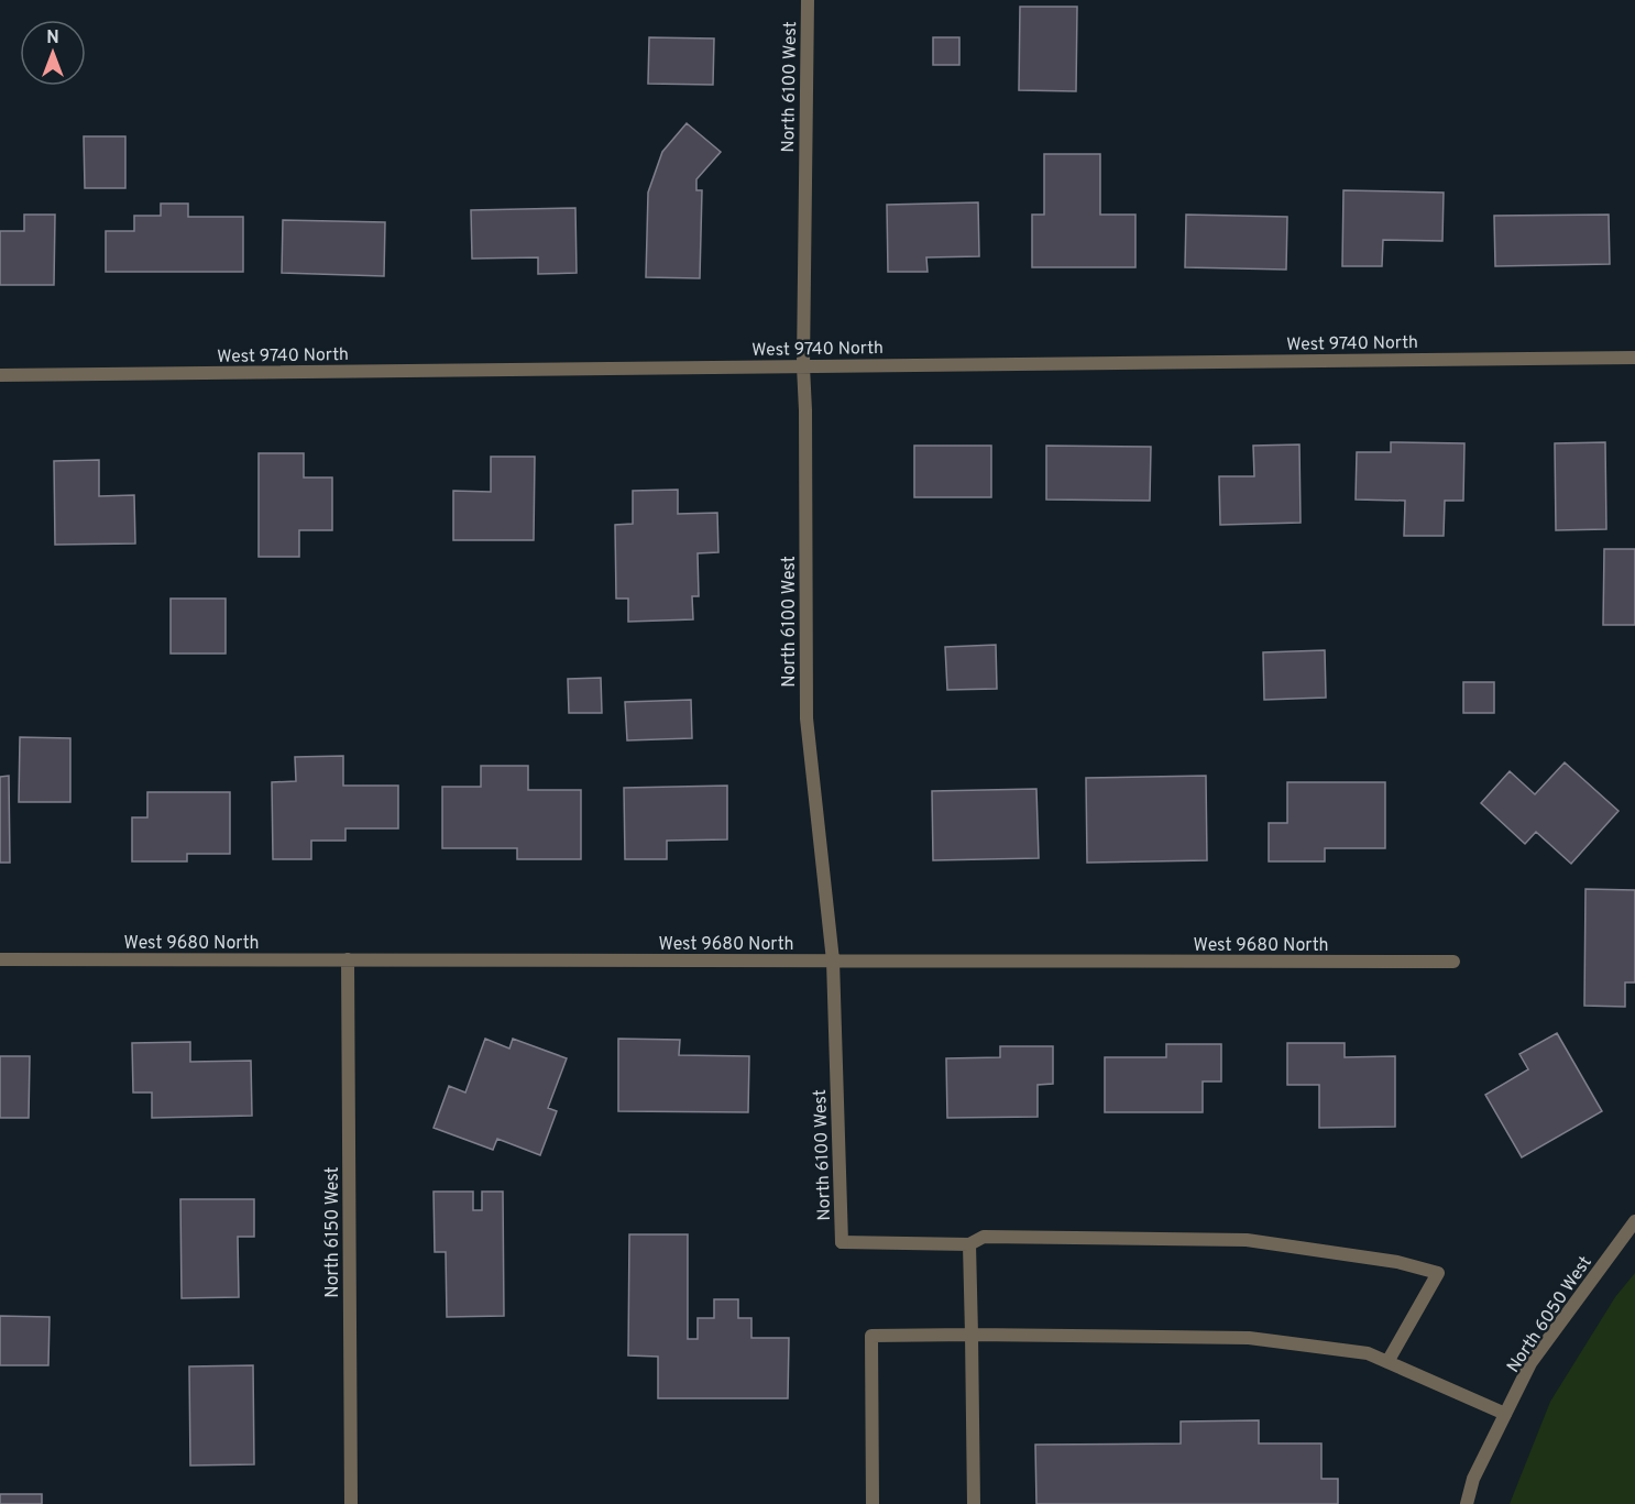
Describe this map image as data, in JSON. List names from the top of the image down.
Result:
{
  "streets": {
    "street": [
      "North 6100 West",
      "West 9740 North",
      "West 9680 North",
      "North 6150 West",
      "North 6050 West"
    ]
  },
  "crossings": [
    ["North 6100 West", "West 9740 North"],
    ["North 6100 West", "West 9680 North"],
    ["West 9680 North", "North 6150 West"]
  ],
  "north": "top"
}
